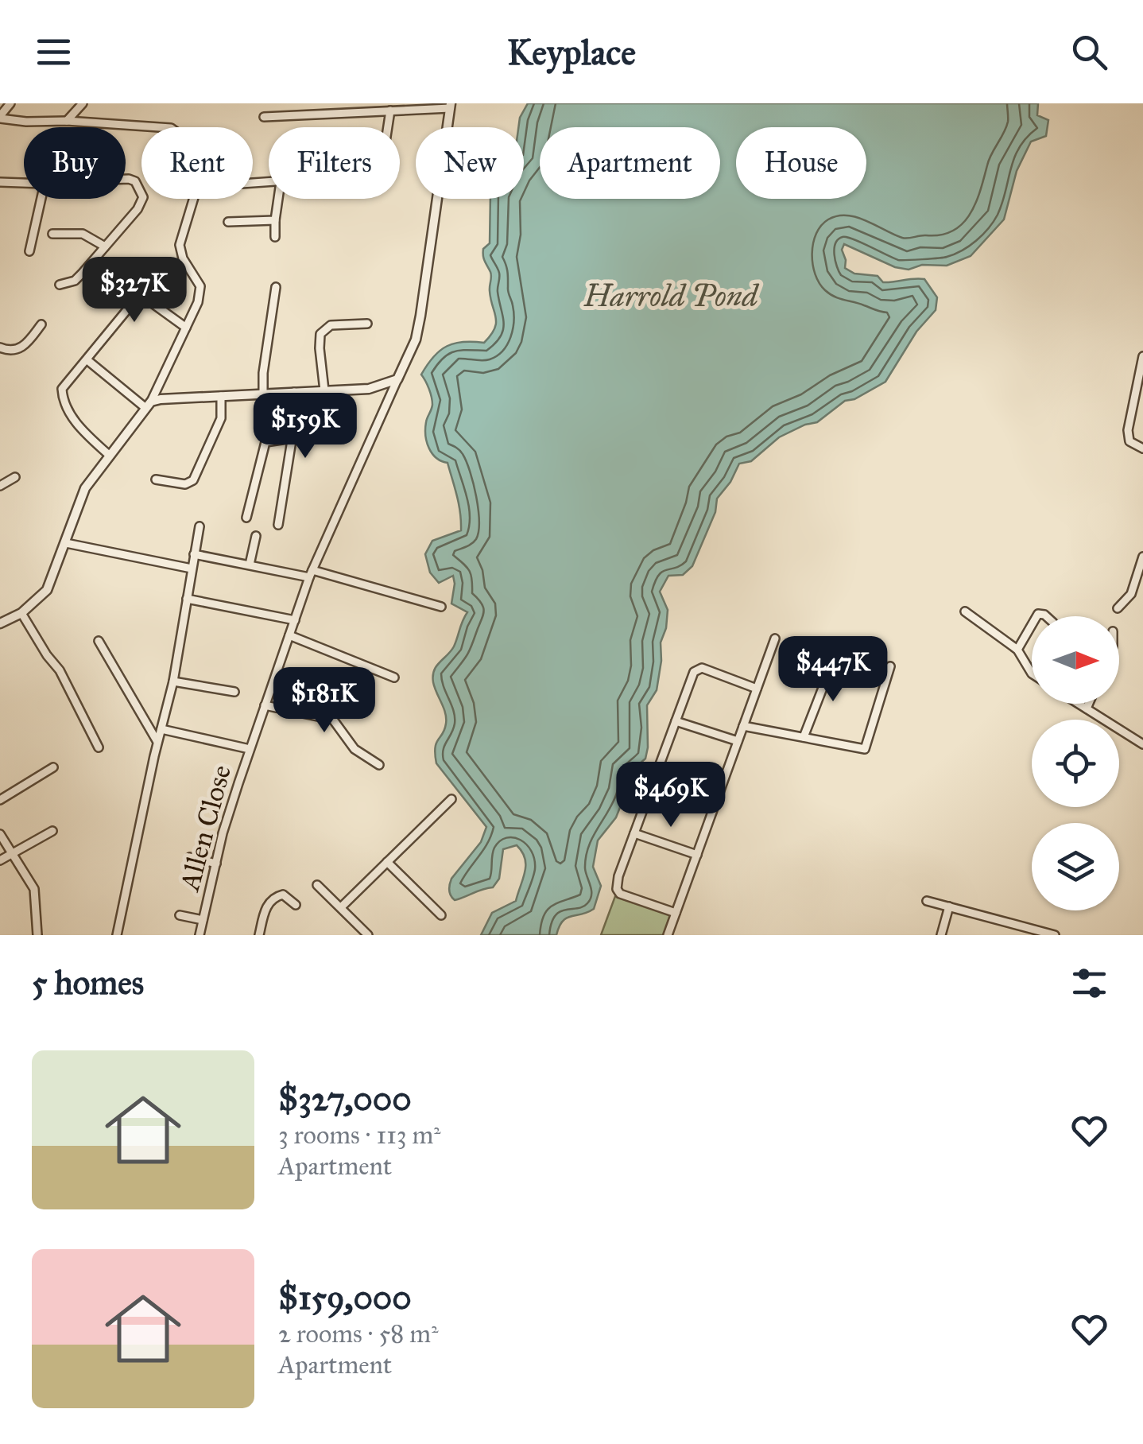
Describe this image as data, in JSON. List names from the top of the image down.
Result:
{
  "streets": {
    "street": ["Allen Close"]
  },
  "water": ["Harrold Pond"],
  "north": "right",
  "page": {
    "header": "Keyplace",
    "chip": [
      "Buy",
      "Rent",
      "Filters",
      "New",
      "Apartment",
      "House"
    ],
    "price": [
      "$327K",
      "$159K",
      "$447K",
      "$181K",
      "$469K"
    ],
    "heading": "5 homes",
    "list": [
      {
        "name": "$327,000",
        "note": "3 rooms · 113 m² · Apartment"
      },
      {
        "name": "$159,000",
        "note": "2 rooms · 58 m² · Apartment"
      }
    ]
  }
}
